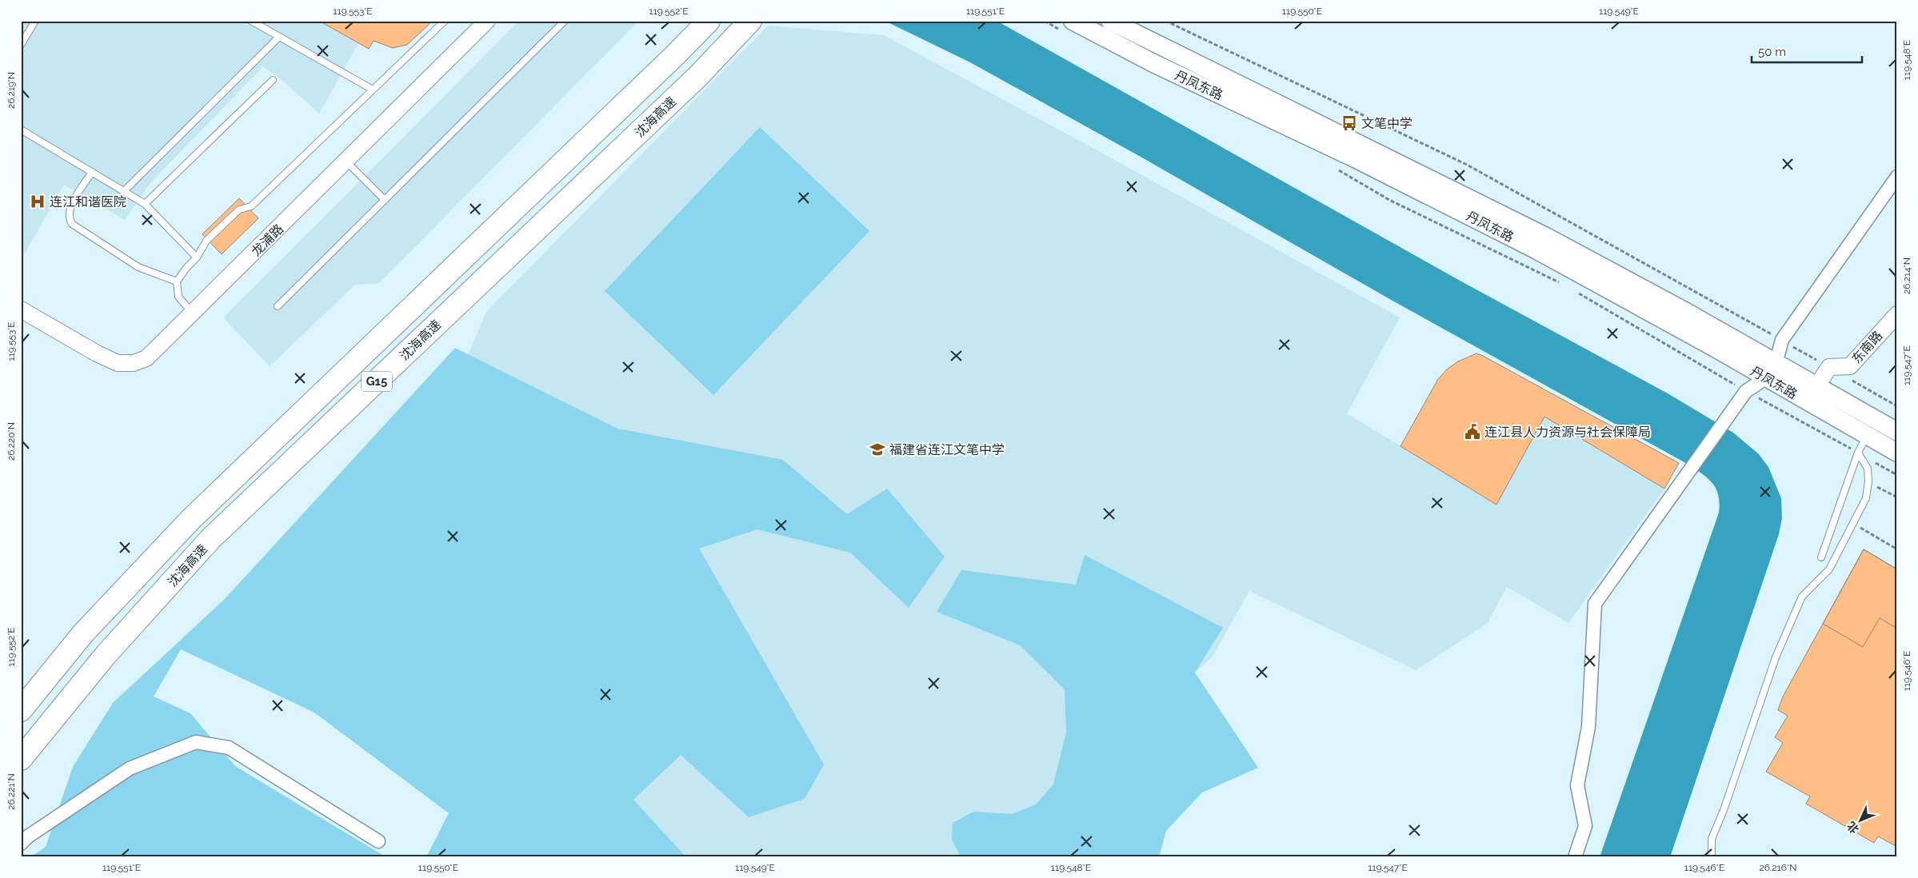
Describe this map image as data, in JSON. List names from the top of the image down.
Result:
{
  "streets": {
    "highway": ["沈海高速", "G15"],
    "main road": ["丹凤东路"],
    "street": ["龙浦路", "东南路"]
  },
  "places": {
    "bus stop": ["文笔中学"],
    "hospital": ["连江和谐医院"],
    "public building": ["连江县人力资源与社会保障局"],
    "school or university": ["福建省连江文笔中学"]
  },
  "scale_bar": "50 m",
  "north": "bottom left",
  "coordinates": [
    "119.553°E",
    "119.552°E",
    "119.551°E",
    "119.550°E",
    "119.549°E",
    "119.548°E",
    "26.219°N",
    "26.214°N",
    "119.547°E",
    "26.220°N",
    "119.546°E",
    "26.221°N",
    "26.216°N"
  ]
}
